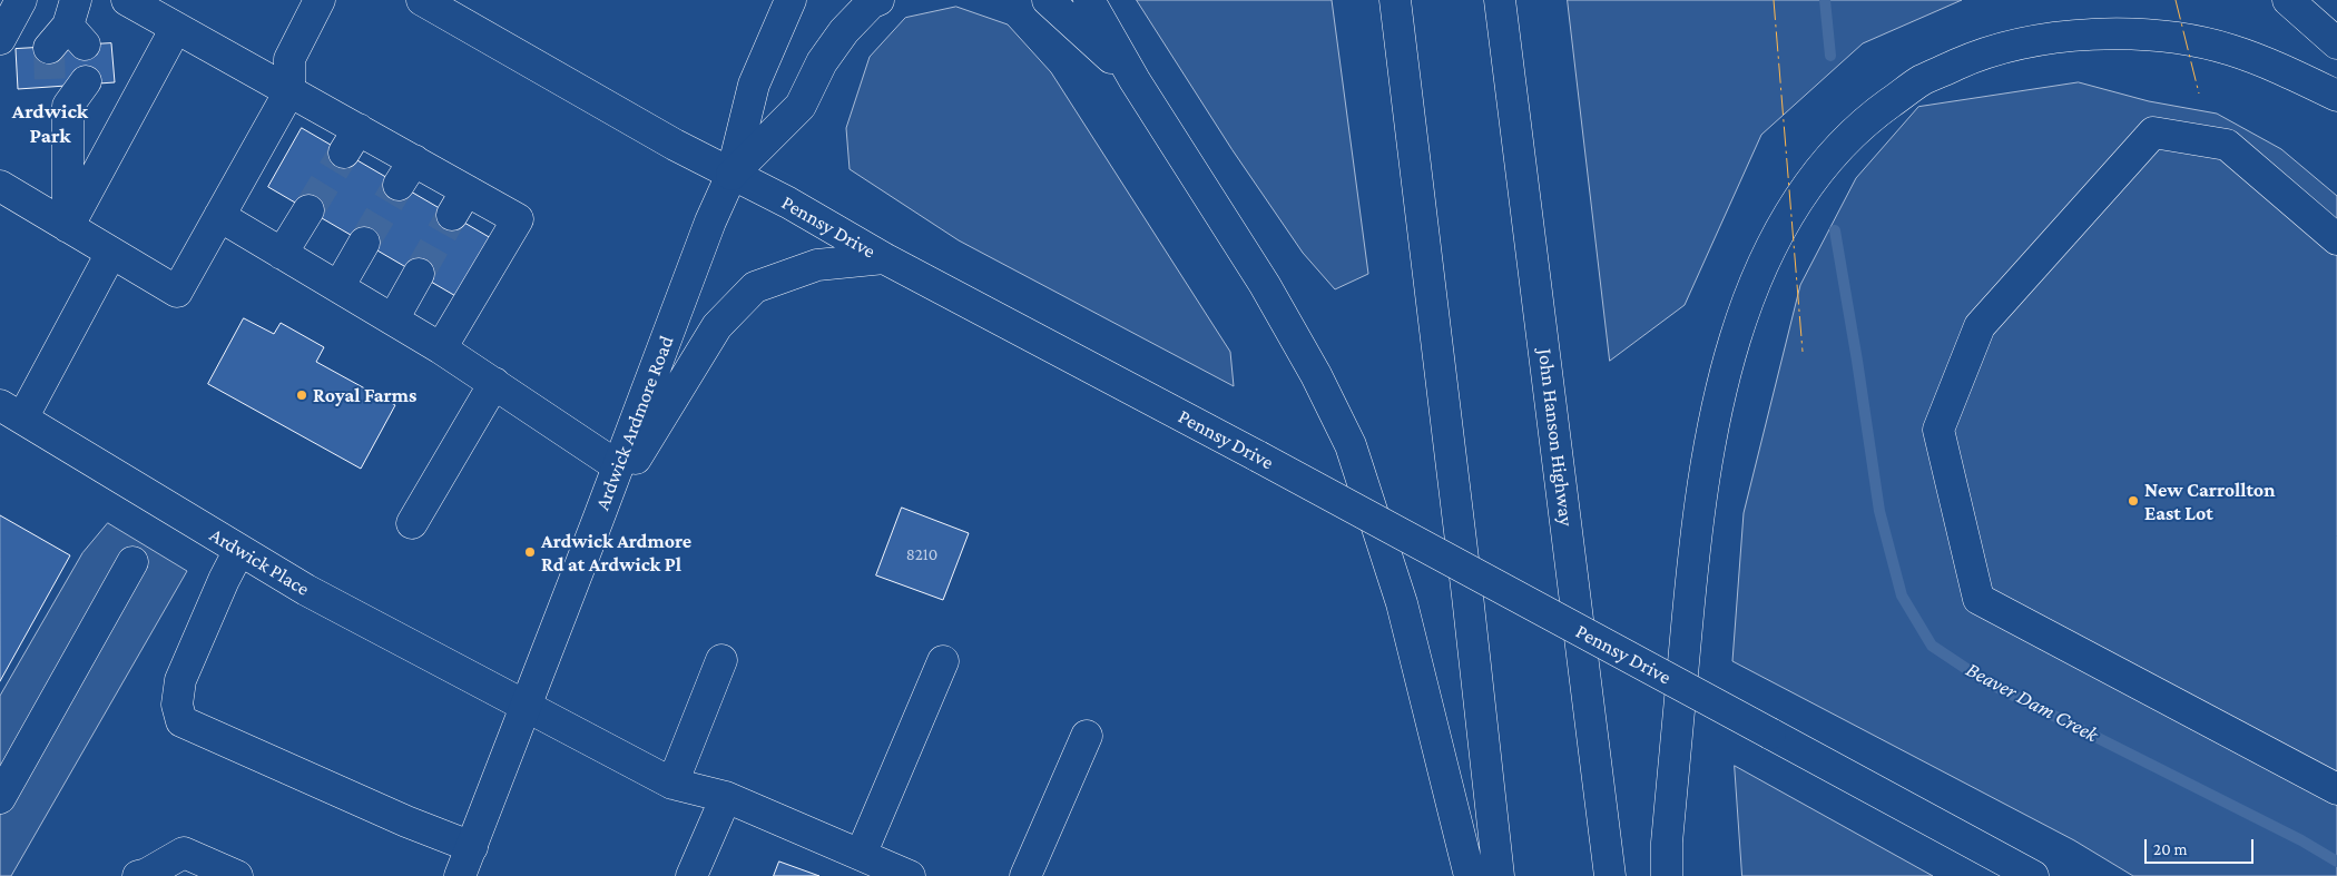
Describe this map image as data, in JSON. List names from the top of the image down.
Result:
{
  "streets": {
    "main road": [
      "Pennsy Drive",
      "Ardwick Ardmore Road",
      "John Hanson Highway",
      "Ardwick Place"
    ]
  },
  "crossings": [
    ["Pennsy Drive", "Ardwick Ardmore Road"],
    ["Ardwick Ardmore Road", "Ardwick Place"]
  ],
  "districts": ["Ardwick Park"],
  "water": ["Beaver Dam Creek"],
  "places": ["Royal Farms", "New Carrollton East Lot", "Ardwick Ardmore Rd at Ardwick Pl"],
  "house_numbers": ["8210"],
  "scale_bar": "20 m"
}
